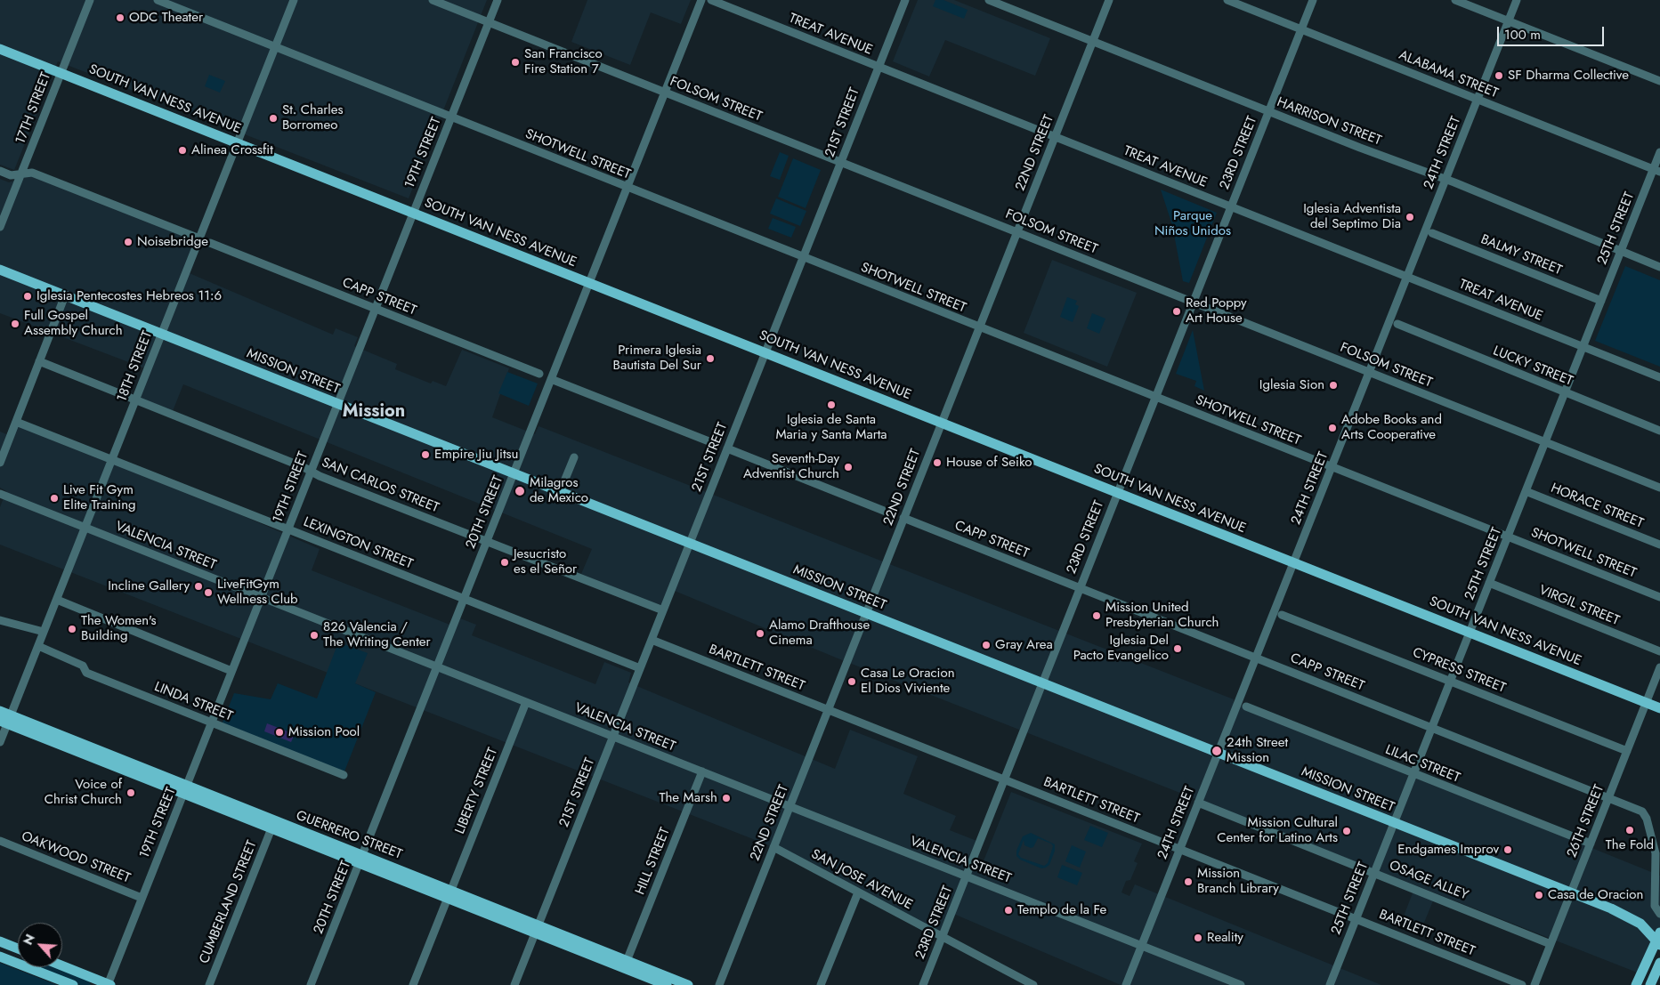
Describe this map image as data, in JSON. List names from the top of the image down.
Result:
{
  "streets": {
    "main road": ["SOUTH VAN NESS AVENUE", "MISSION STREET", "GUERRERO STREET"],
    "street": [
      "TREAT AVENUE",
      "ALABAMA STREET",
      "FOLSOM STREET",
      "17TH STREET",
      "HARRISON STREET",
      "21ST STREET",
      "19TH STREET",
      "22ND STREET",
      "23RD STREET",
      "24TH STREET",
      "SHOTWELL STREET",
      "25TH STREET",
      "BALMY STREET",
      "CAPP STREET",
      "18TH STREET",
      "LUCKY STREET",
      "SAN CARLOS STREET",
      "HORACE STREET",
      "20TH STREET",
      "LEXINGTON STREET",
      "VALENCIA STREET",
      "VIRGIL STREET",
      "BARTLETT STREET",
      "CYPRESS STREET",
      "LINDA STREET",
      "LILAC STREET",
      "LIBERTY STREET",
      "26TH STREET",
      "OAKWOOD STREET",
      "HILL STREET",
      "SAN JOSE AVENUE",
      "OSAGE ALLEY",
      "CUMBERLAND STREET"
    ]
  },
  "crossings": [
    ["TREAT AVENUE", "21ST STREET"],
    ["TREAT AVENUE", "22ND STREET"],
    ["TREAT AVENUE", "23RD STREET"],
    ["TREAT AVENUE", "24TH STREET"],
    ["TREAT AVENUE", "25TH STREET"],
    ["ALABAMA STREET", "23RD STREET"],
    ["ALABAMA STREET", "24TH STREET"],
    ["ALABAMA STREET", "25TH STREET"],
    ["SOUTH VAN NESS AVENUE", "17TH STREET"],
    ["SOUTH VAN NESS AVENUE", "21ST STREET"],
    ["SOUTH VAN NESS AVENUE", "19TH STREET"],
    ["SOUTH VAN NESS AVENUE", "22ND STREET"],
    ["SOUTH VAN NESS AVENUE", "23RD STREET"],
    ["SOUTH VAN NESS AVENUE", "24TH STREET"],
    ["SOUTH VAN NESS AVENUE", "25TH STREET"],
    ["SOUTH VAN NESS AVENUE", "18TH STREET"],
    ["SOUTH VAN NESS AVENUE", "20TH STREET"],
    ["SOUTH VAN NESS AVENUE", "26TH STREET"],
    ["FOLSOM STREET", "21ST STREET"],
    ["FOLSOM STREET", "19TH STREET"],
    ["FOLSOM STREET", "22ND STREET"],
    ["FOLSOM STREET", "23RD STREET"],
    ["FOLSOM STREET", "24TH STREET"],
    ["FOLSOM STREET", "25TH STREET"],
    ["FOLSOM STREET", "20TH STREET"],
    ["HARRISON STREET", "22ND STREET"],
    ["HARRISON STREET", "23RD STREET"],
    ["HARRISON STREET", "24TH STREET"],
    ["HARRISON STREET", "25TH STREET"],
    ["21ST STREET", "SHOTWELL STREET"],
    ["21ST STREET", "MISSION STREET"],
    ["21ST STREET", "SAN CARLOS STREET"],
    ["21ST STREET", "LEXINGTON STREET"],
    ["21ST STREET", "VALENCIA STREET"],
    ["21ST STREET", "BARTLETT STREET"],
    ["21ST STREET", "GUERRERO STREET"],
    ["19TH STREET", "SHOTWELL STREET"],
    ["19TH STREET", "CAPP STREET"],
    ["19TH STREET", "MISSION STREET"],
    ["19TH STREET", "SAN CARLOS STREET"],
    ["19TH STREET", "LEXINGTON STREET"],
    ["19TH STREET", "VALENCIA STREET"],
    ["19TH STREET", "LINDA STREET"],
    ["19TH STREET", "GUERRERO STREET"],
    ["19TH STREET", "OAKWOOD STREET"],
    ["22ND STREET", "SHOTWELL STREET"],
    ["22ND STREET", "CAPP STREET"],
    ["22ND STREET", "MISSION STREET"],
    ["22ND STREET", "VALENCIA STREET"],
    ["22ND STREET", "BARTLETT STREET"],
    ["22ND STREET", "SAN JOSE AVENUE"],
    ["23RD STREET", "SHOTWELL STREET"],
    ["23RD STREET", "CAPP STREET"],
    ["23RD STREET", "MISSION STREET"],
    ["23RD STREET", "VALENCIA STREET"],
    ["23RD STREET", "BARTLETT STREET"],
    ["23RD STREET", "SAN JOSE AVENUE"],
    ["24TH STREET", "SHOTWELL STREET"],
    ["24TH STREET", "CAPP STREET"],
    ["24TH STREET", "MISSION STREET"],
    ["24TH STREET", "VALENCIA STREET"],
    ["24TH STREET", "BARTLETT STREET"],
    ["24TH STREET", "OSAGE ALLEY"],
    ["SHOTWELL STREET", "25TH STREET"],
    ["SHOTWELL STREET", "18TH STREET"],
    ["SHOTWELL STREET", "20TH STREET"],
    ["25TH STREET", "BALMY STREET"],
    ["25TH STREET", "CAPP STREET"],
    ["25TH STREET", "LUCKY STREET"],
    ["25TH STREET", "MISSION STREET"],
    ["25TH STREET", "HORACE STREET"],
    ["25TH STREET", "VIRGIL STREET"],
    ["25TH STREET", "BARTLETT STREET"],
    ["25TH STREET", "CYPRESS STREET"],
    ["25TH STREET", "LILAC STREET"],
    ["25TH STREET", "OSAGE ALLEY"],
    ["CAPP STREET", "26TH STREET"],
    ["18TH STREET", "MISSION STREET"],
    ["18TH STREET", "SAN CARLOS STREET"],
    ["18TH STREET", "LEXINGTON STREET"],
    ["18TH STREET", "VALENCIA STREET"],
    ["18TH STREET", "LINDA STREET"],
    ["18TH STREET", "GUERRERO STREET"],
    ["MISSION STREET", "20TH STREET"],
    ["MISSION STREET", "26TH STREET"],
    ["SAN CARLOS STREET", "20TH STREET"],
    ["20TH STREET", "LEXINGTON STREET"],
    ["20TH STREET", "VALENCIA STREET"],
    ["20TH STREET", "GUERRERO STREET"],
    ["VALENCIA STREET", "LIBERTY STREET"],
    ["VALENCIA STREET", "HILL STREET"],
    ["CYPRESS STREET", "26TH STREET"],
    ["LILAC STREET", "26TH STREET"],
    ["LIBERTY STREET", "GUERRERO STREET"],
    ["26TH STREET", "OSAGE ALLEY"],
    ["GUERRERO STREET", "HILL STREET"],
    ["GUERRERO STREET", "CUMBERLAND STREET"]
  ],
  "districts": ["Mission"],
  "parks": ["Parque Niños Unidos"],
  "places": [
    "ODC Theater",
    "San Francisco Fire Station 7",
    "SF Dharma Collective",
    "St. Charles Borromeo",
    "Alinea Crossfit",
    "Iglesia Adventista del Septimo Dia",
    "Noisebridge",
    "Iglesia Pentecostes Hebreos 11:6",
    "Red Poppy Art House",
    "Full Gospel Assembly Church",
    "Primera Iglesia Bautista Del Sur",
    "Iglesia Sion",
    "Iglesia de Santa Maria y Santa Marta",
    "Adobe Books and Arts Cooperative",
    "Empire Jiu Jitsu",
    "House of Seiko",
    "Seventh-Day Adventist Church",
    "Milagros de Mexico",
    "Live Fit Gym Elite Training",
    "Jesucristo es el Señor",
    "Incline Gallery",
    "LiveFitGym Wellness Club",
    "Mission United Presbyterian Church",
    "The Women's Building",
    "Alamo Drafthouse Cinema",
    "826 Valencia / The Writing Center",
    "Gray Area",
    "Iglesia Del Pacto Evangelico",
    "Casa Le Oracion El Dios Viviente",
    "Mission Pool",
    "24th Street Mission",
    "Voice of Christ Church",
    "The Marsh",
    "The Fold",
    "Mission Cultural Center for Latino Arts",
    "Endgames Improv",
    "Mission Branch Library",
    "Casa de Oracion",
    "Templo de la Fe",
    "Reality"
  ],
  "scale_bar": "100 m",
  "north": "top left"
}
